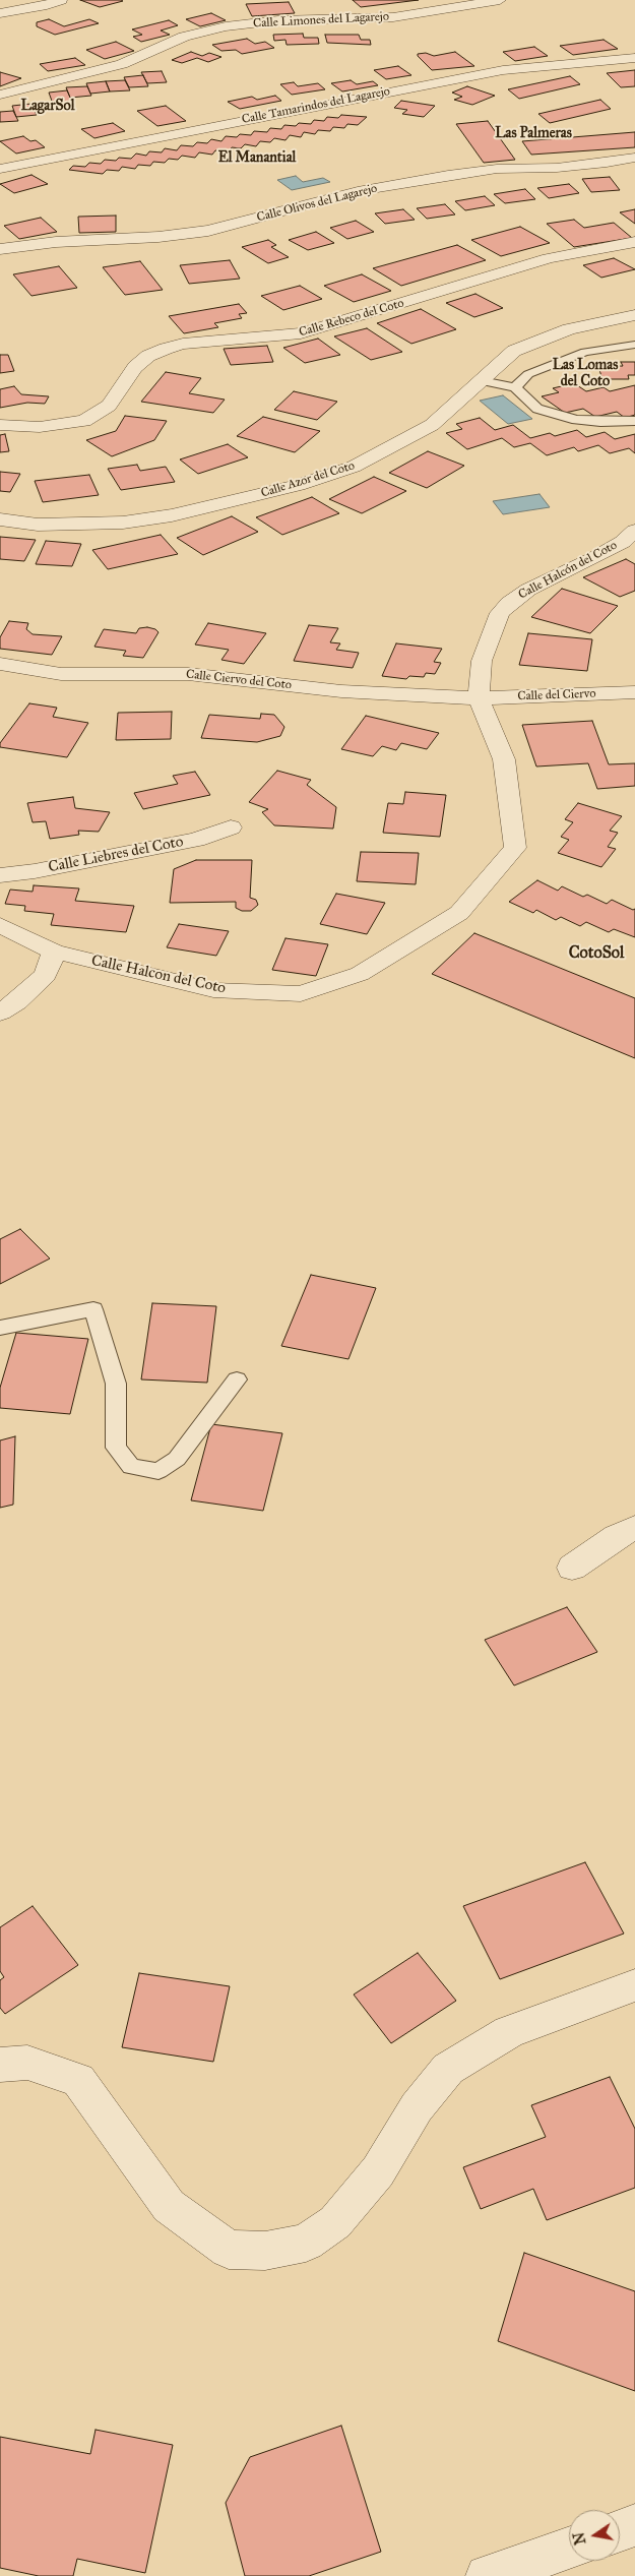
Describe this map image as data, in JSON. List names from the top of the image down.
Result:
{
  "streets": {
    "street": [
      "Calle Limones del Lagarejo",
      "Calle Tamarindos del Lagarejo",
      "Calle Olivos del Lagarejo",
      "Calle Rebeco del Coto",
      "Calle Azor del Coto",
      "Calle Halcón del Coto",
      "Calle Ciervo del Coto",
      "Calle del Ciervo",
      "Calle Liebres del Coto",
      "Calle Halcon del Coto"
    ]
  },
  "crossings": [
    ["Calle Halcón del Coto", "Calle Ciervo del Coto"],
    ["Calle Halcón del Coto", "Calle del Ciervo"],
    ["Calle Halcón del Coto", "Calle Halcon del Coto"],
    ["Calle Ciervo del Coto", "Calle del Ciervo"],
    ["Calle Ciervo del Coto", "Calle Halcon del Coto"],
    ["Calle del Ciervo", "Calle Halcon del Coto"]
  ],
  "districts": [
    "LagarSol",
    "Las Palmeras",
    "El Manantial",
    "Las Lomas del Coto",
    "CotoSol"
  ],
  "north": "left"
}
